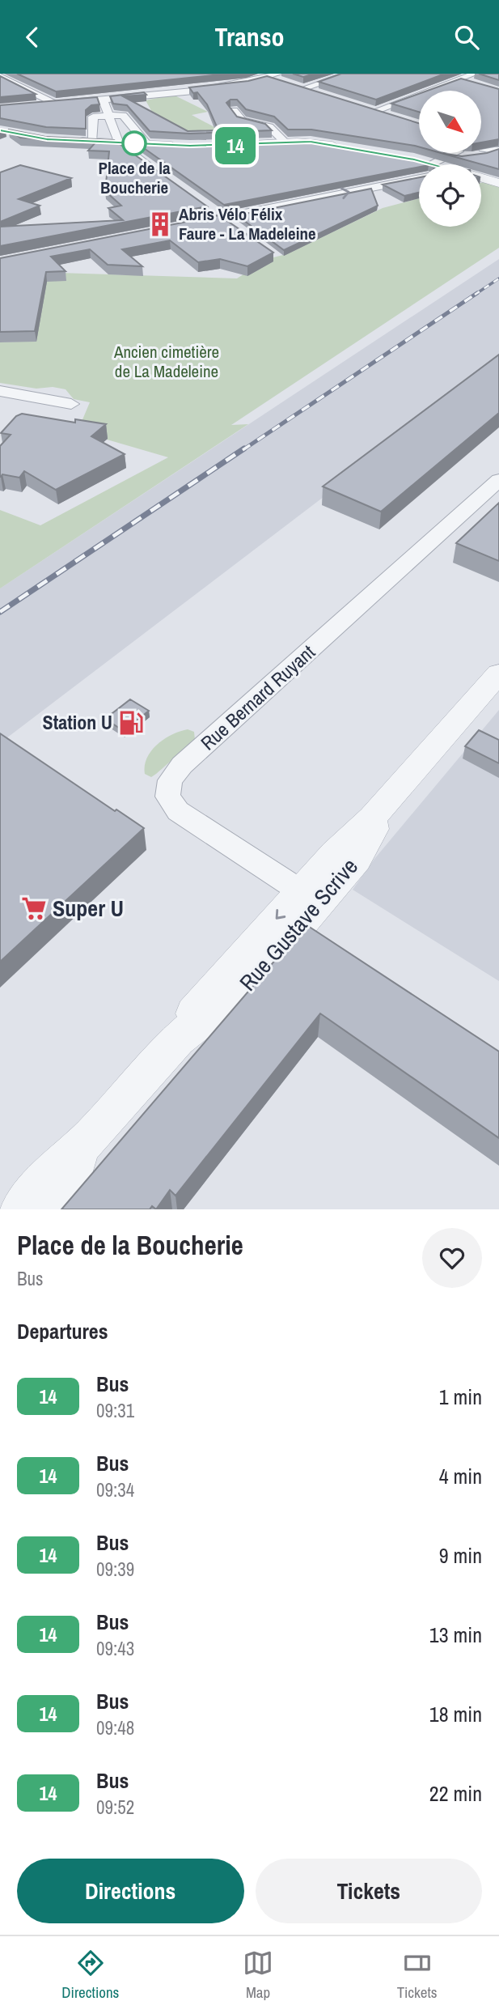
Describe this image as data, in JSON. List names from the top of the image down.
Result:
{
  "streets": {
    "street": ["Rue Bernard Ruyant", "Rue Gustave Scrive"]
  },
  "crossings": [
    ["Rue Bernard Ruyant", "Rue Gustave Scrive"]
  ],
  "parks": ["Ancien cimetière de La Madeleine"],
  "places": {
    "other": ["Place de la Boucherie"],
    "building": ["Abris Vélo Félix Faure - La Madeleine"],
    "fuel station": ["Station U"],
    "supermarket": ["Super U"]
  },
  "lines": ["bus line 14"],
  "north": "bottom right",
  "page": {
    "header": "Transo",
    "on_map": "14",
    "heading": [
      ["Place de la Boucherie", "Bus"],
      "Departures"
    ],
    "list": [
      {
        "mark": "14",
        "name": "Bus",
        "note": "09:31",
        "value": "1 min"
      },
      {
        "mark": "14",
        "name": "Bus",
        "note": "09:34",
        "value": "4 min"
      },
      {
        "mark": "14",
        "name": "Bus",
        "note": "09:39",
        "value": "9 min"
      },
      {
        "mark": "14",
        "name": "Bus",
        "note": "09:43",
        "value": "13 min"
      },
      {
        "mark": "14",
        "name": "Bus",
        "note": "09:48",
        "value": "18 min"
      },
      {
        "mark": "14",
        "name": "Bus",
        "note": "09:52",
        "value": "22 min"
      }
    ],
    "buttons": ["Directions", "Tickets"],
    "tabs": ["Directions", "Map", "Tickets"]
  }
}
